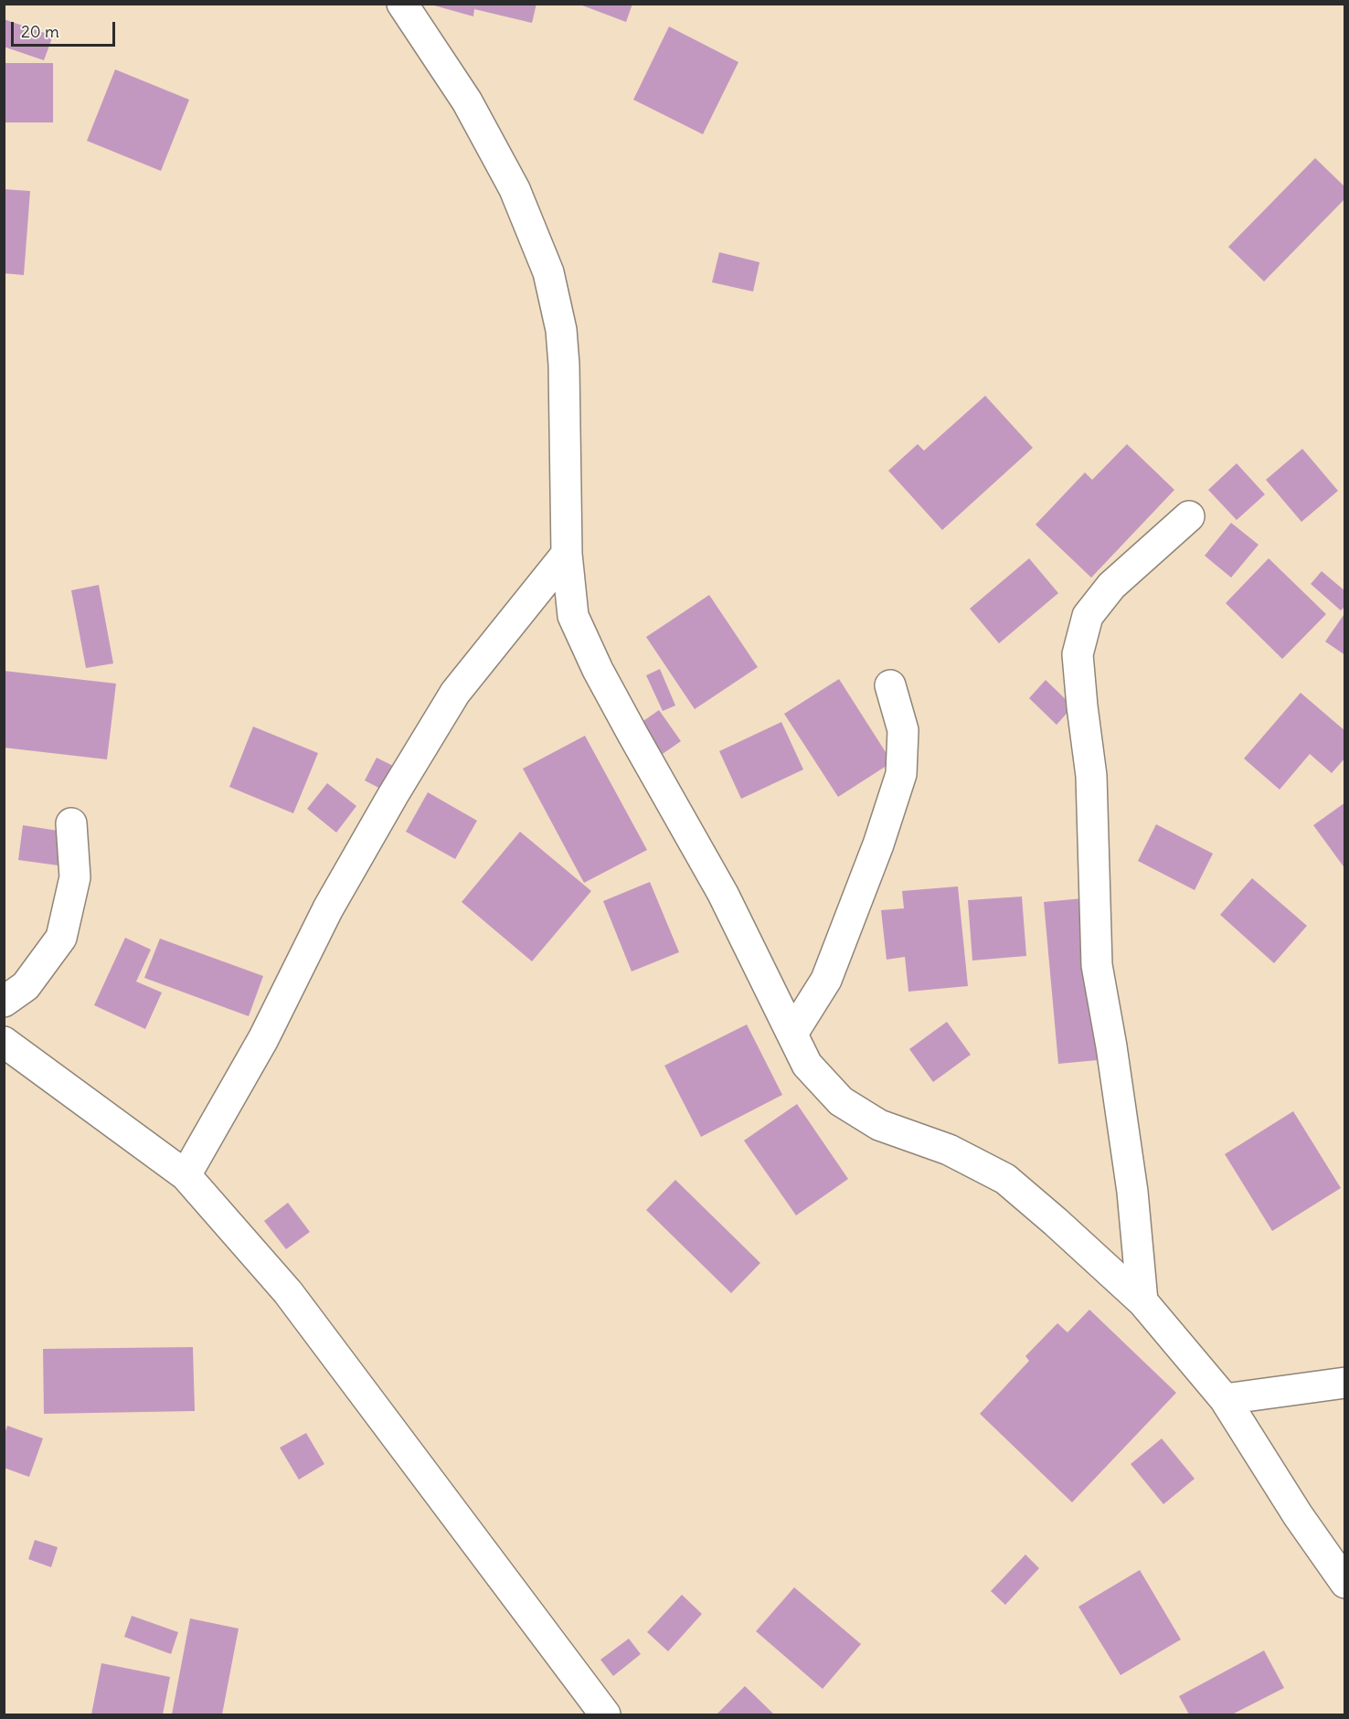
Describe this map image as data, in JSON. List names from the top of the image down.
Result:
{
  "scale_bar": "20 m"
}
